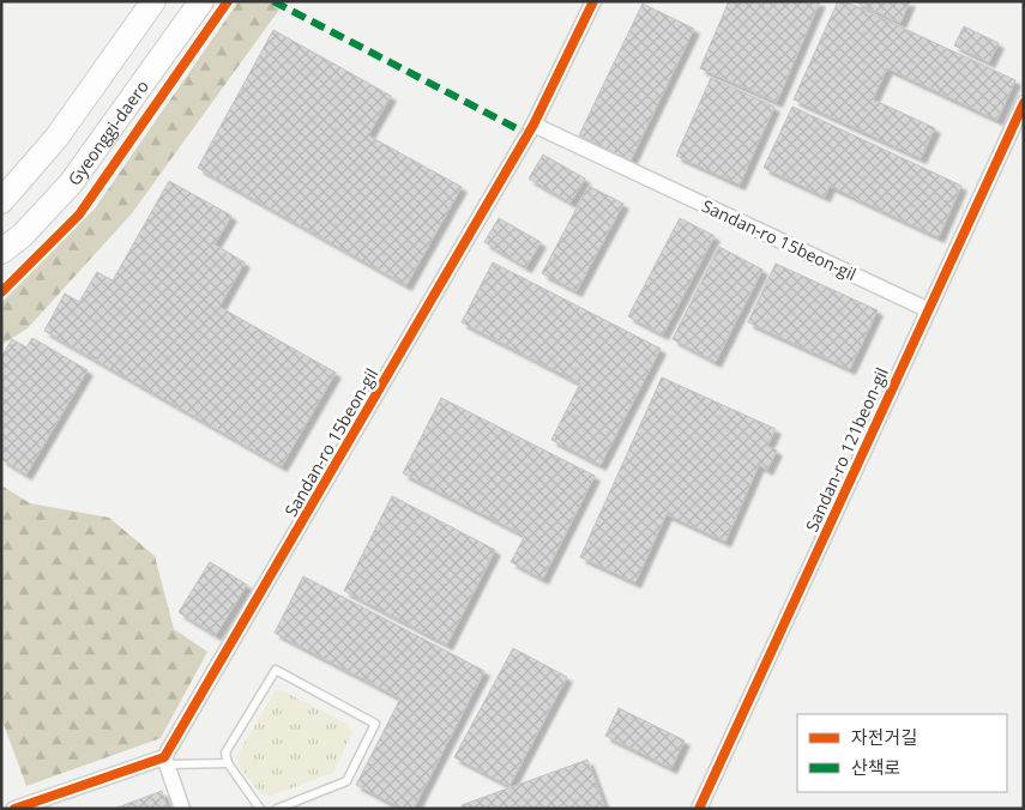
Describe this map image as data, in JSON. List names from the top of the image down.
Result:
{
  "streets": {
    "main road": ["Gyeonggi-daero"],
    "street": ["Sandan-ro 15beon-gil", "Sandan-ro 121beon-gil"]
  },
  "crossings": [
    ["Sandan-ro 15beon-gil", "Sandan-ro 121beon-gil"]
  ],
  "legend": ["자전거길", "산책로"]
}
